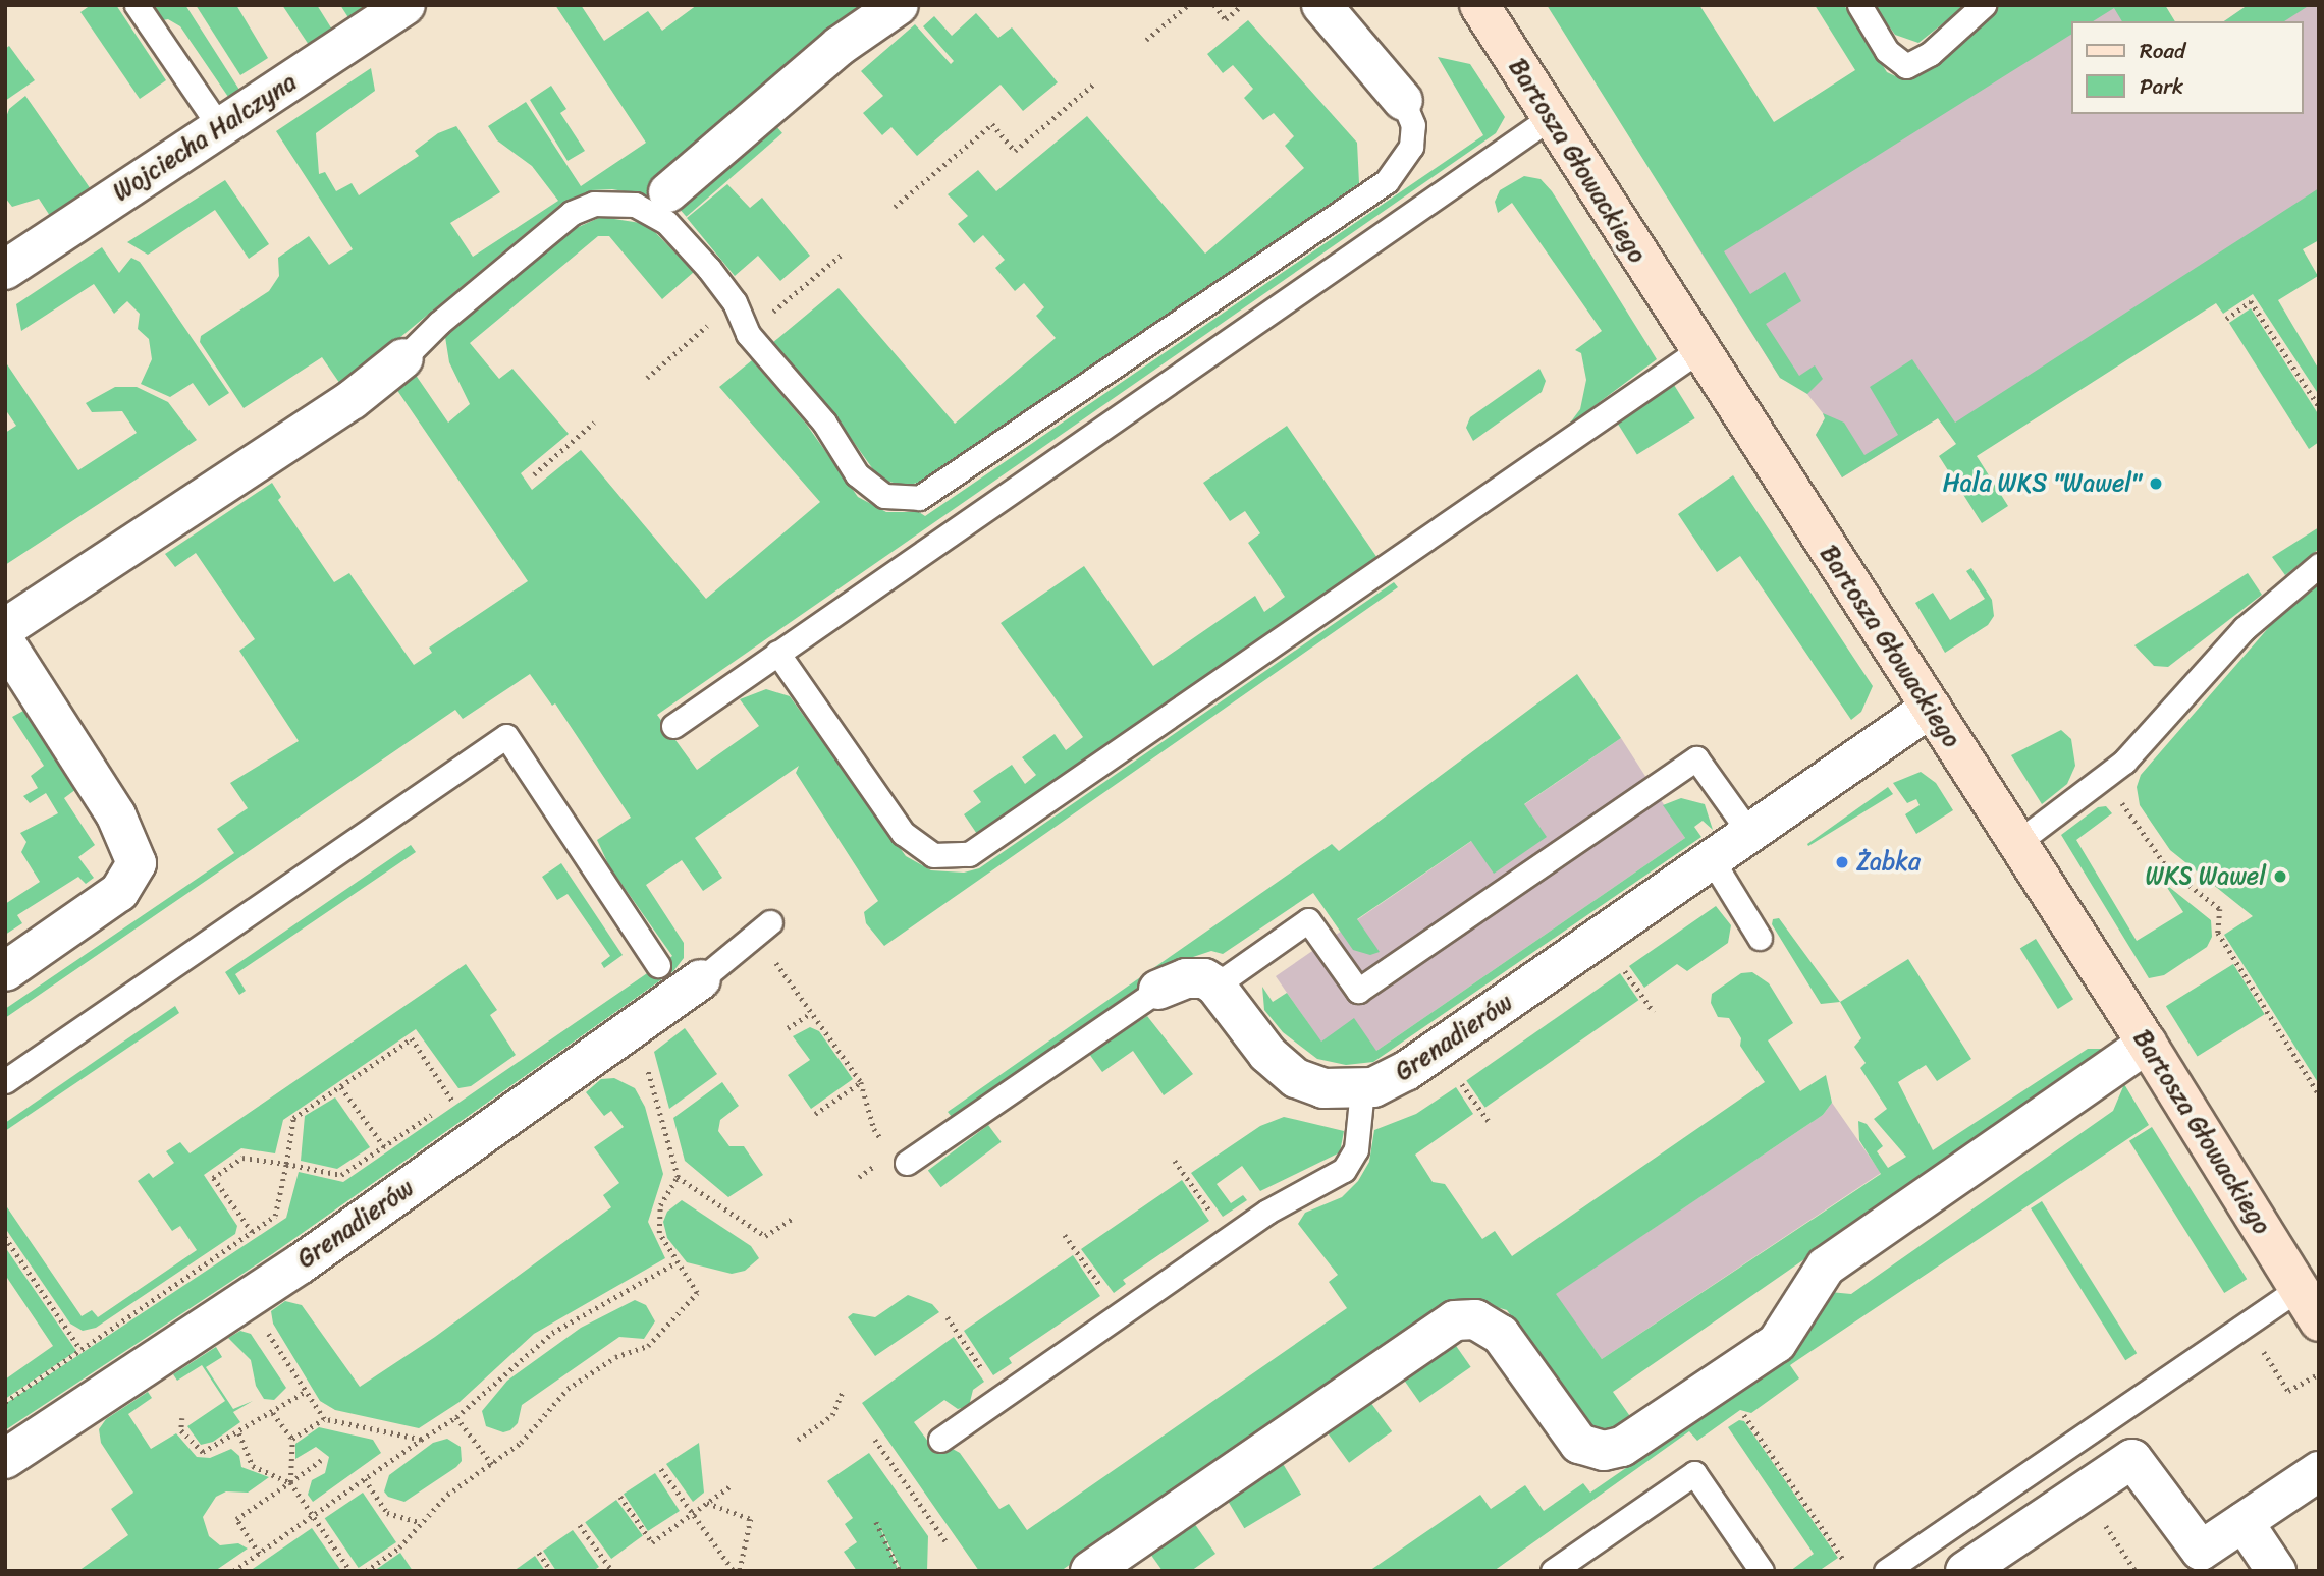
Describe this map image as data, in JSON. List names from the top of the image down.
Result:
{
  "streets": {
    "street": ["Wojciecha Halczyna", "Bartosza Głowackiego", "Grenadierów"]
  },
  "crossings": [
    ["Bartosza Głowackiego", "Grenadierów"]
  ],
  "places": ["Hala WKS \"Wawel\"", "Żabka", "WKS Wawel"],
  "legend": ["Road", "Park"]
}
